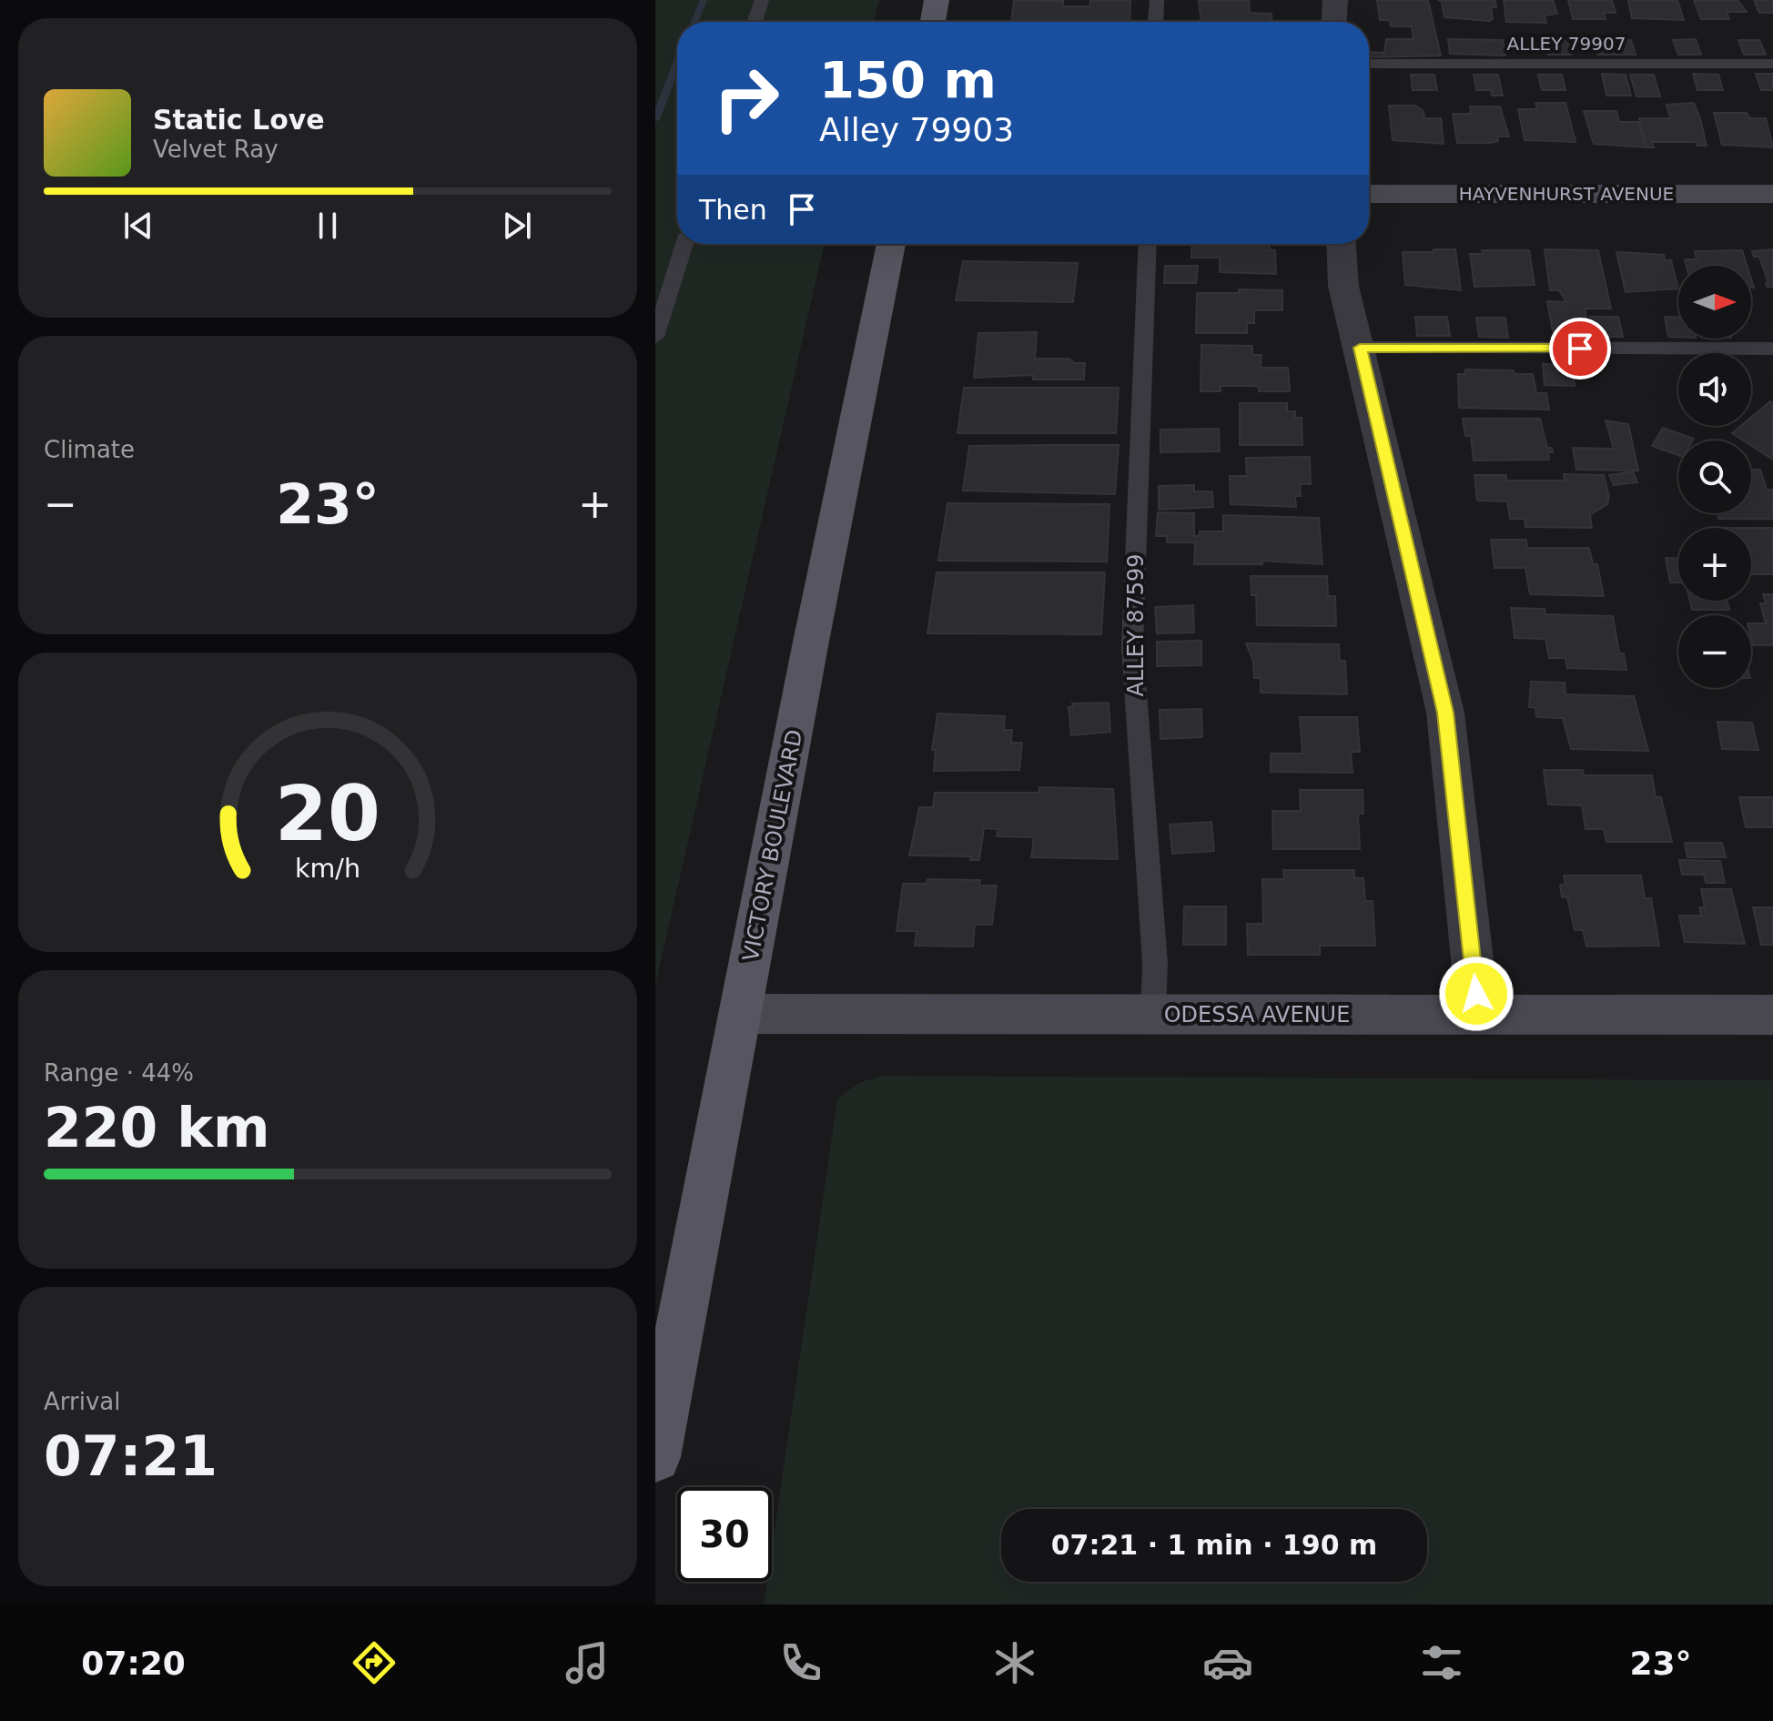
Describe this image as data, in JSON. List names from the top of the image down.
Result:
{
  "streets": {
    "main road": ["VICTORY BOULEVARD"],
    "street": ["HAYVENHURST AVENUE", "ODESSA AVENUE"],
    "lane": ["ALLEY 79907", "ALLEY 87599"]
  },
  "crossings": [
    ["ALLEY 87599", "ODESSA AVENUE"],
    ["VICTORY BOULEVARD", "ODESSA AVENUE"]
  ],
  "north": "right",
  "page": {
    "turn": ["150 m", "Alley 79903"],
    "song": ["Static Love", "Velvet Ray"],
    "then": "Then",
    "map_buttons": ["+", "−"],
    "tile": [
      "Climate",
      ["Range · 44%", "220 km"],
      ["Arrival", "07:21"]
    ],
    "heat": ["−", "23°", "+"],
    "limit": "30",
    "trip": "07:21 · 1 min · 190 m",
    "tabs": ["07:20", "23°"],
    "gauge": ["20", "km/h"]
  }
}
